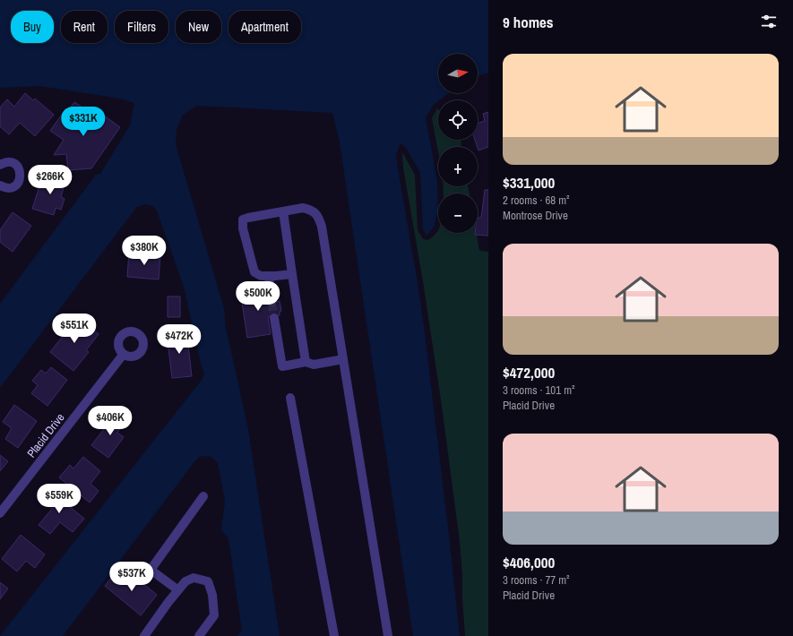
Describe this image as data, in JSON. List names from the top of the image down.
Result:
{
  "streets": {
    "street": ["Placid Drive"]
  },
  "north": "right",
  "page": {
    "heading": "9 homes",
    "chip": [
      "Buy",
      "Rent",
      "Filters",
      "New",
      "Apartment"
    ],
    "list": [
      {
        "name": "$331,000",
        "note": "2 rooms · 68 m² · Montrose Drive"
      },
      {
        "name": "$472,000",
        "note": "3 rooms · 101 m² · Placid Drive"
      },
      {
        "name": "$406,000",
        "note": "3 rooms · 77 m² · Placid Drive"
      }
    ],
    "map_buttons": ["+", "−"],
    "price": [
      "$331K",
      "$266K",
      "$380K",
      "$500K",
      "$551K",
      "$472K",
      "$406K",
      "$559K",
      "$537K"
    ]
  }
}
